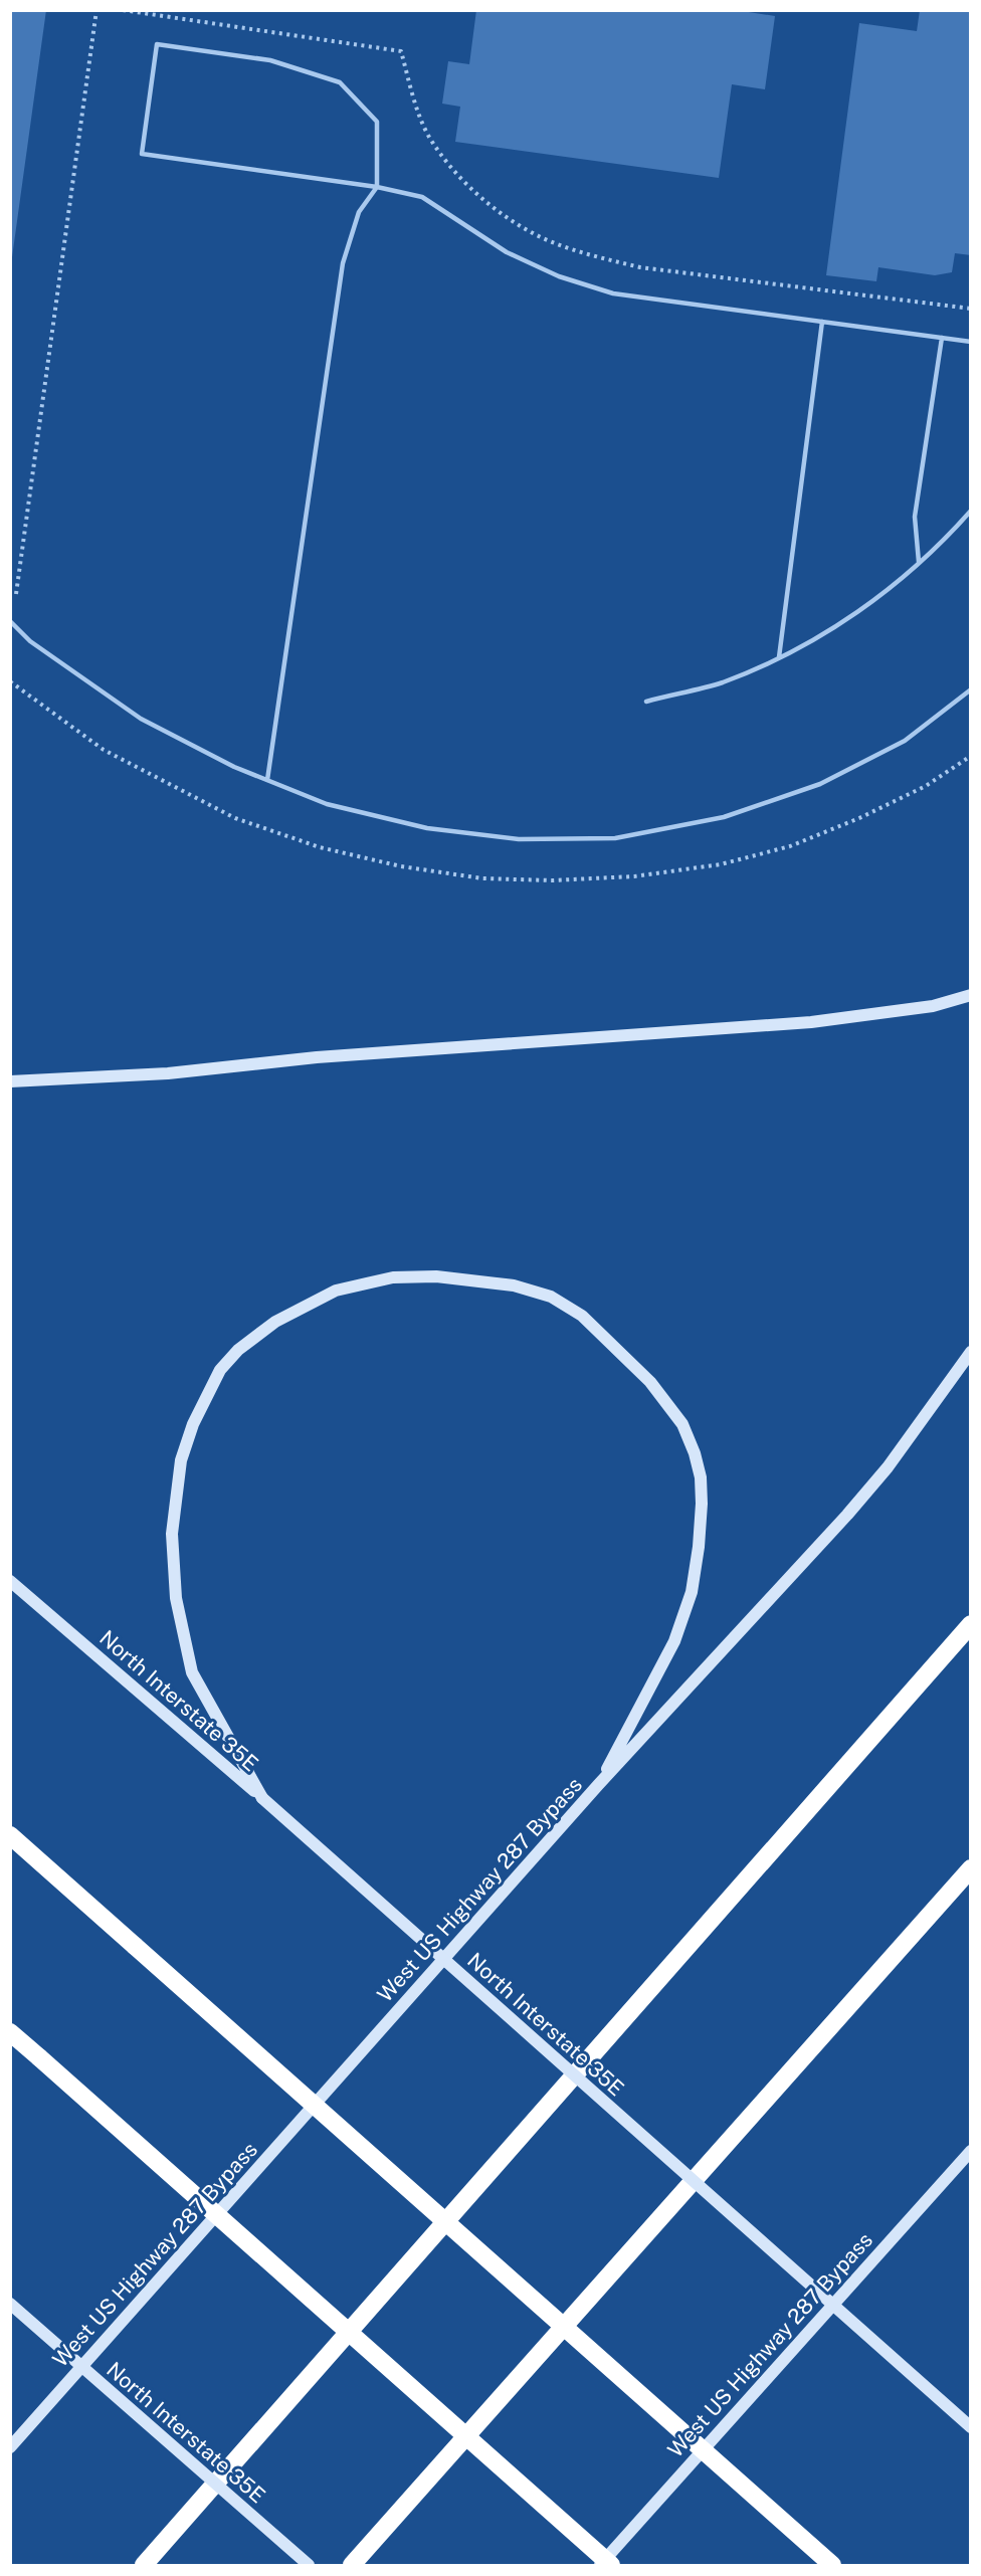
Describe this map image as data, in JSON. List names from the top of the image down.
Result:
{
  "streets": {
    "main road": ["North Interstate 35E", "West US Highway 287 Bypass"]
  }
}
